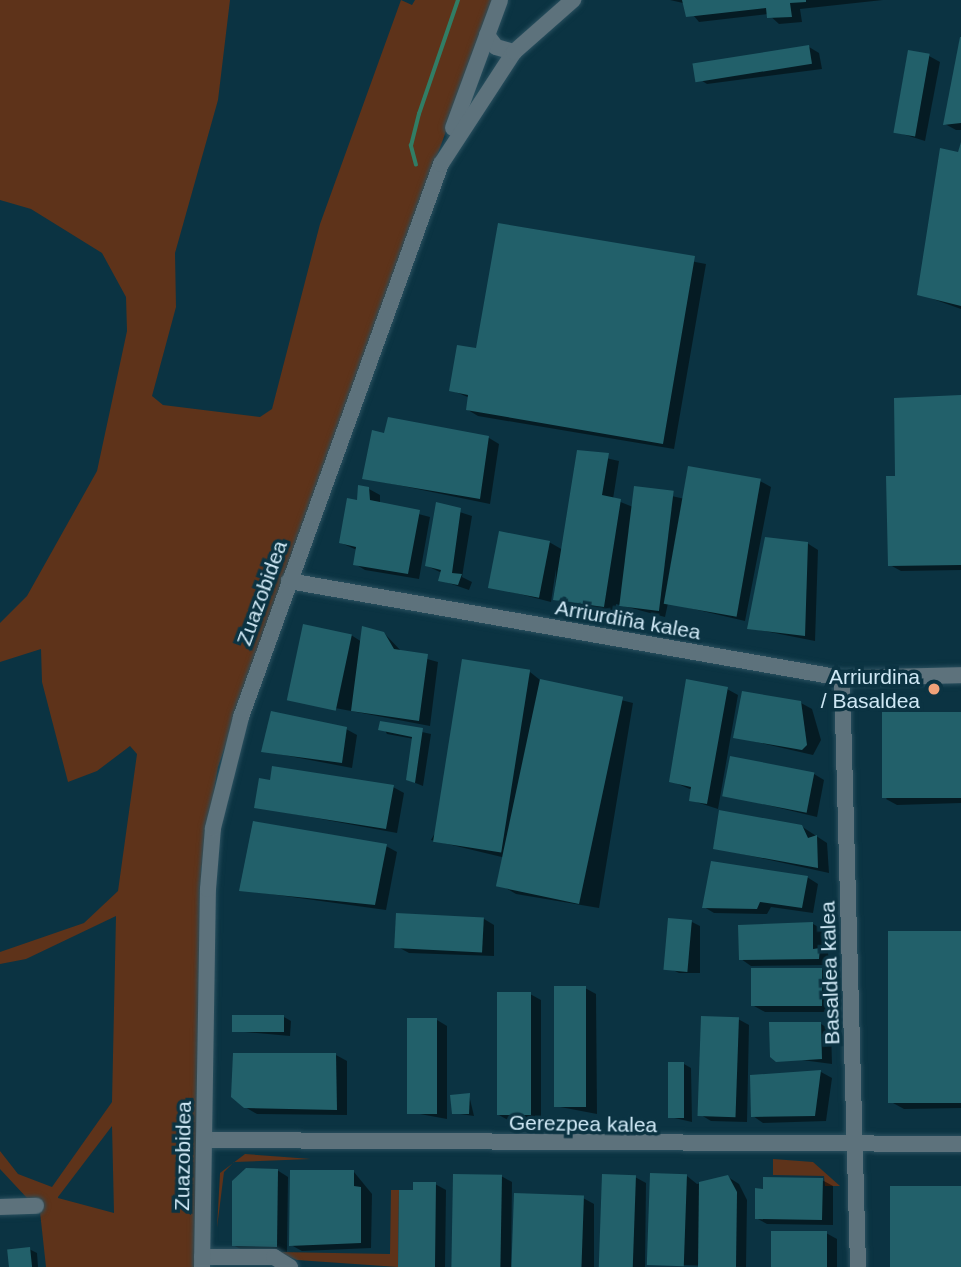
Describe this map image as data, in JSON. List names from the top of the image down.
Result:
{
  "streets": {
    "street": [
      "Zuazobidea",
      "Arriurdiña kalea",
      "Basaldea kalea",
      "Gerezpea kalea"
    ]
  },
  "crossings": [
    ["Zuazobidea", "Arriurdiña kalea"],
    ["Zuazobidea", "Gerezpea kalea"],
    ["Arriurdiña kalea", "Basaldea kalea"],
    ["Basaldea kalea", "Gerezpea kalea"]
  ],
  "places": ["Arriurdina / Basaldea"]
}
